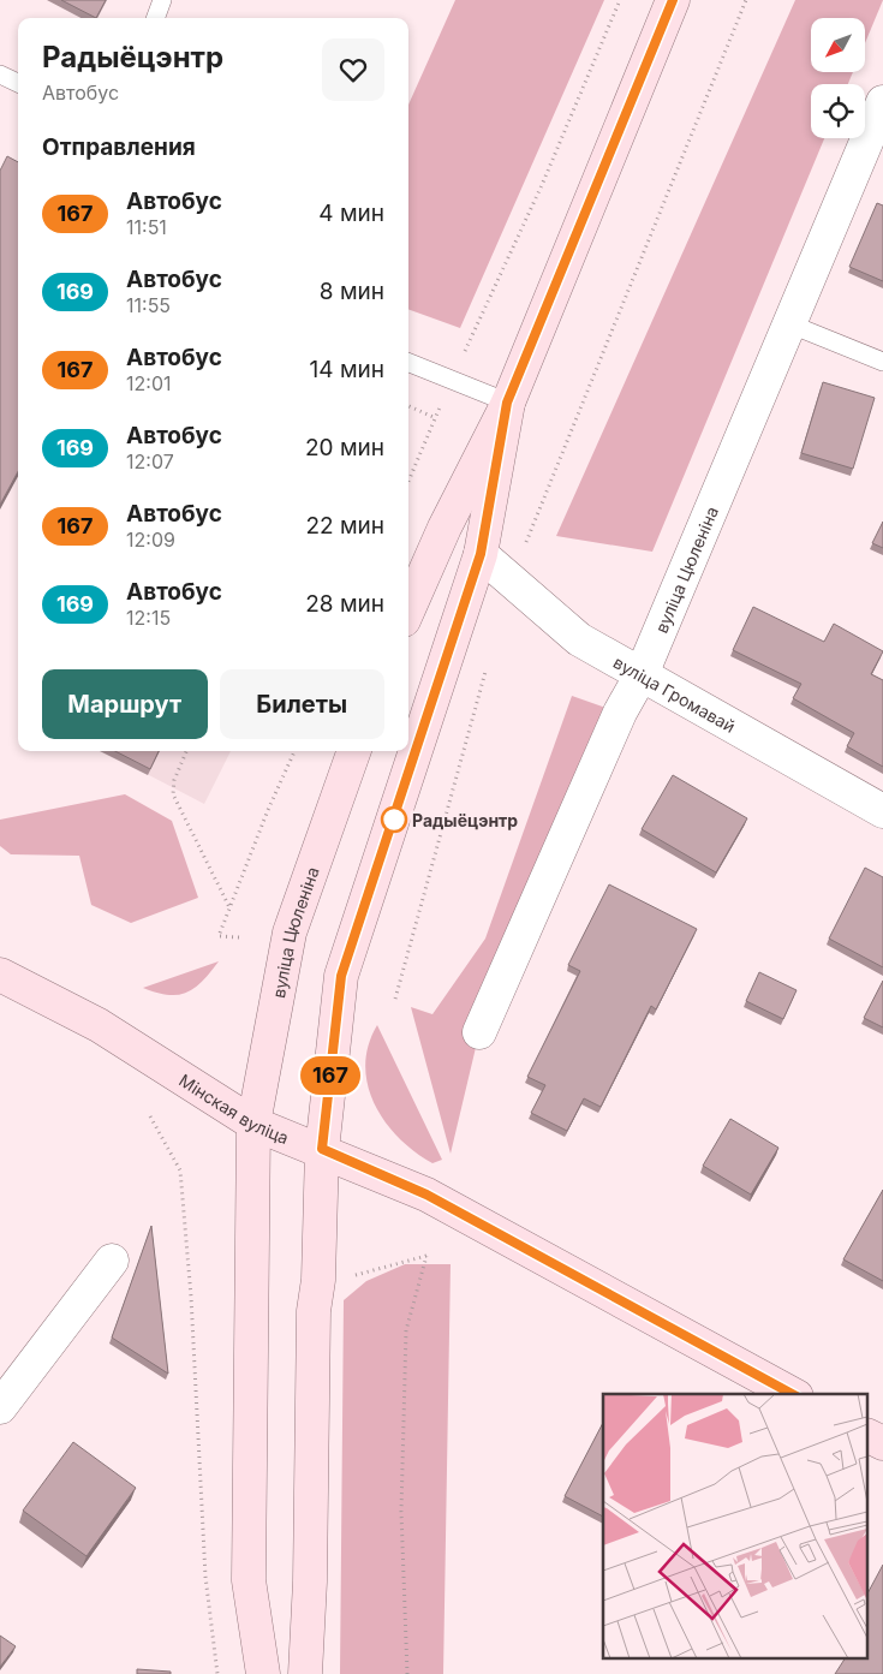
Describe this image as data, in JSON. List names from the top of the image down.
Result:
{
  "streets": {
    "main road": ["вуліца Цюленіна", "Мінская вуліца"],
    "street": ["вуліца Громавай"]
  },
  "crossings": [
    ["вуліца Цюленіна", "вуліца Громавай"],
    ["вуліца Цюленіна", "Мінская вуліца"]
  ],
  "places": ["Радыёцэнтр"],
  "lines": ["bus line 167"],
  "north": "bottom left",
  "page": {
    "on_map": "167",
    "heading": [
      ["Радыёцэнтр", "Автобус"],
      "Отправления"
    ],
    "list": [
      {
        "mark": "167",
        "name": "Автобус",
        "note": "11:51",
        "value": "4 мин"
      },
      {
        "mark": "169",
        "name": "Автобус",
        "note": "11:55",
        "value": "8 мин"
      },
      {
        "mark": "167",
        "name": "Автобус",
        "note": "12:01",
        "value": "14 мин"
      },
      {
        "mark": "169",
        "name": "Автобус",
        "note": "12:07",
        "value": "20 мин"
      },
      {
        "mark": "167",
        "name": "Автобус",
        "note": "12:09",
        "value": "22 мин"
      },
      {
        "mark": "169",
        "name": "Автобус",
        "note": "12:15",
        "value": "28 мин"
      }
    ],
    "buttons": ["Маршрут", "Билеты"]
  }
}
